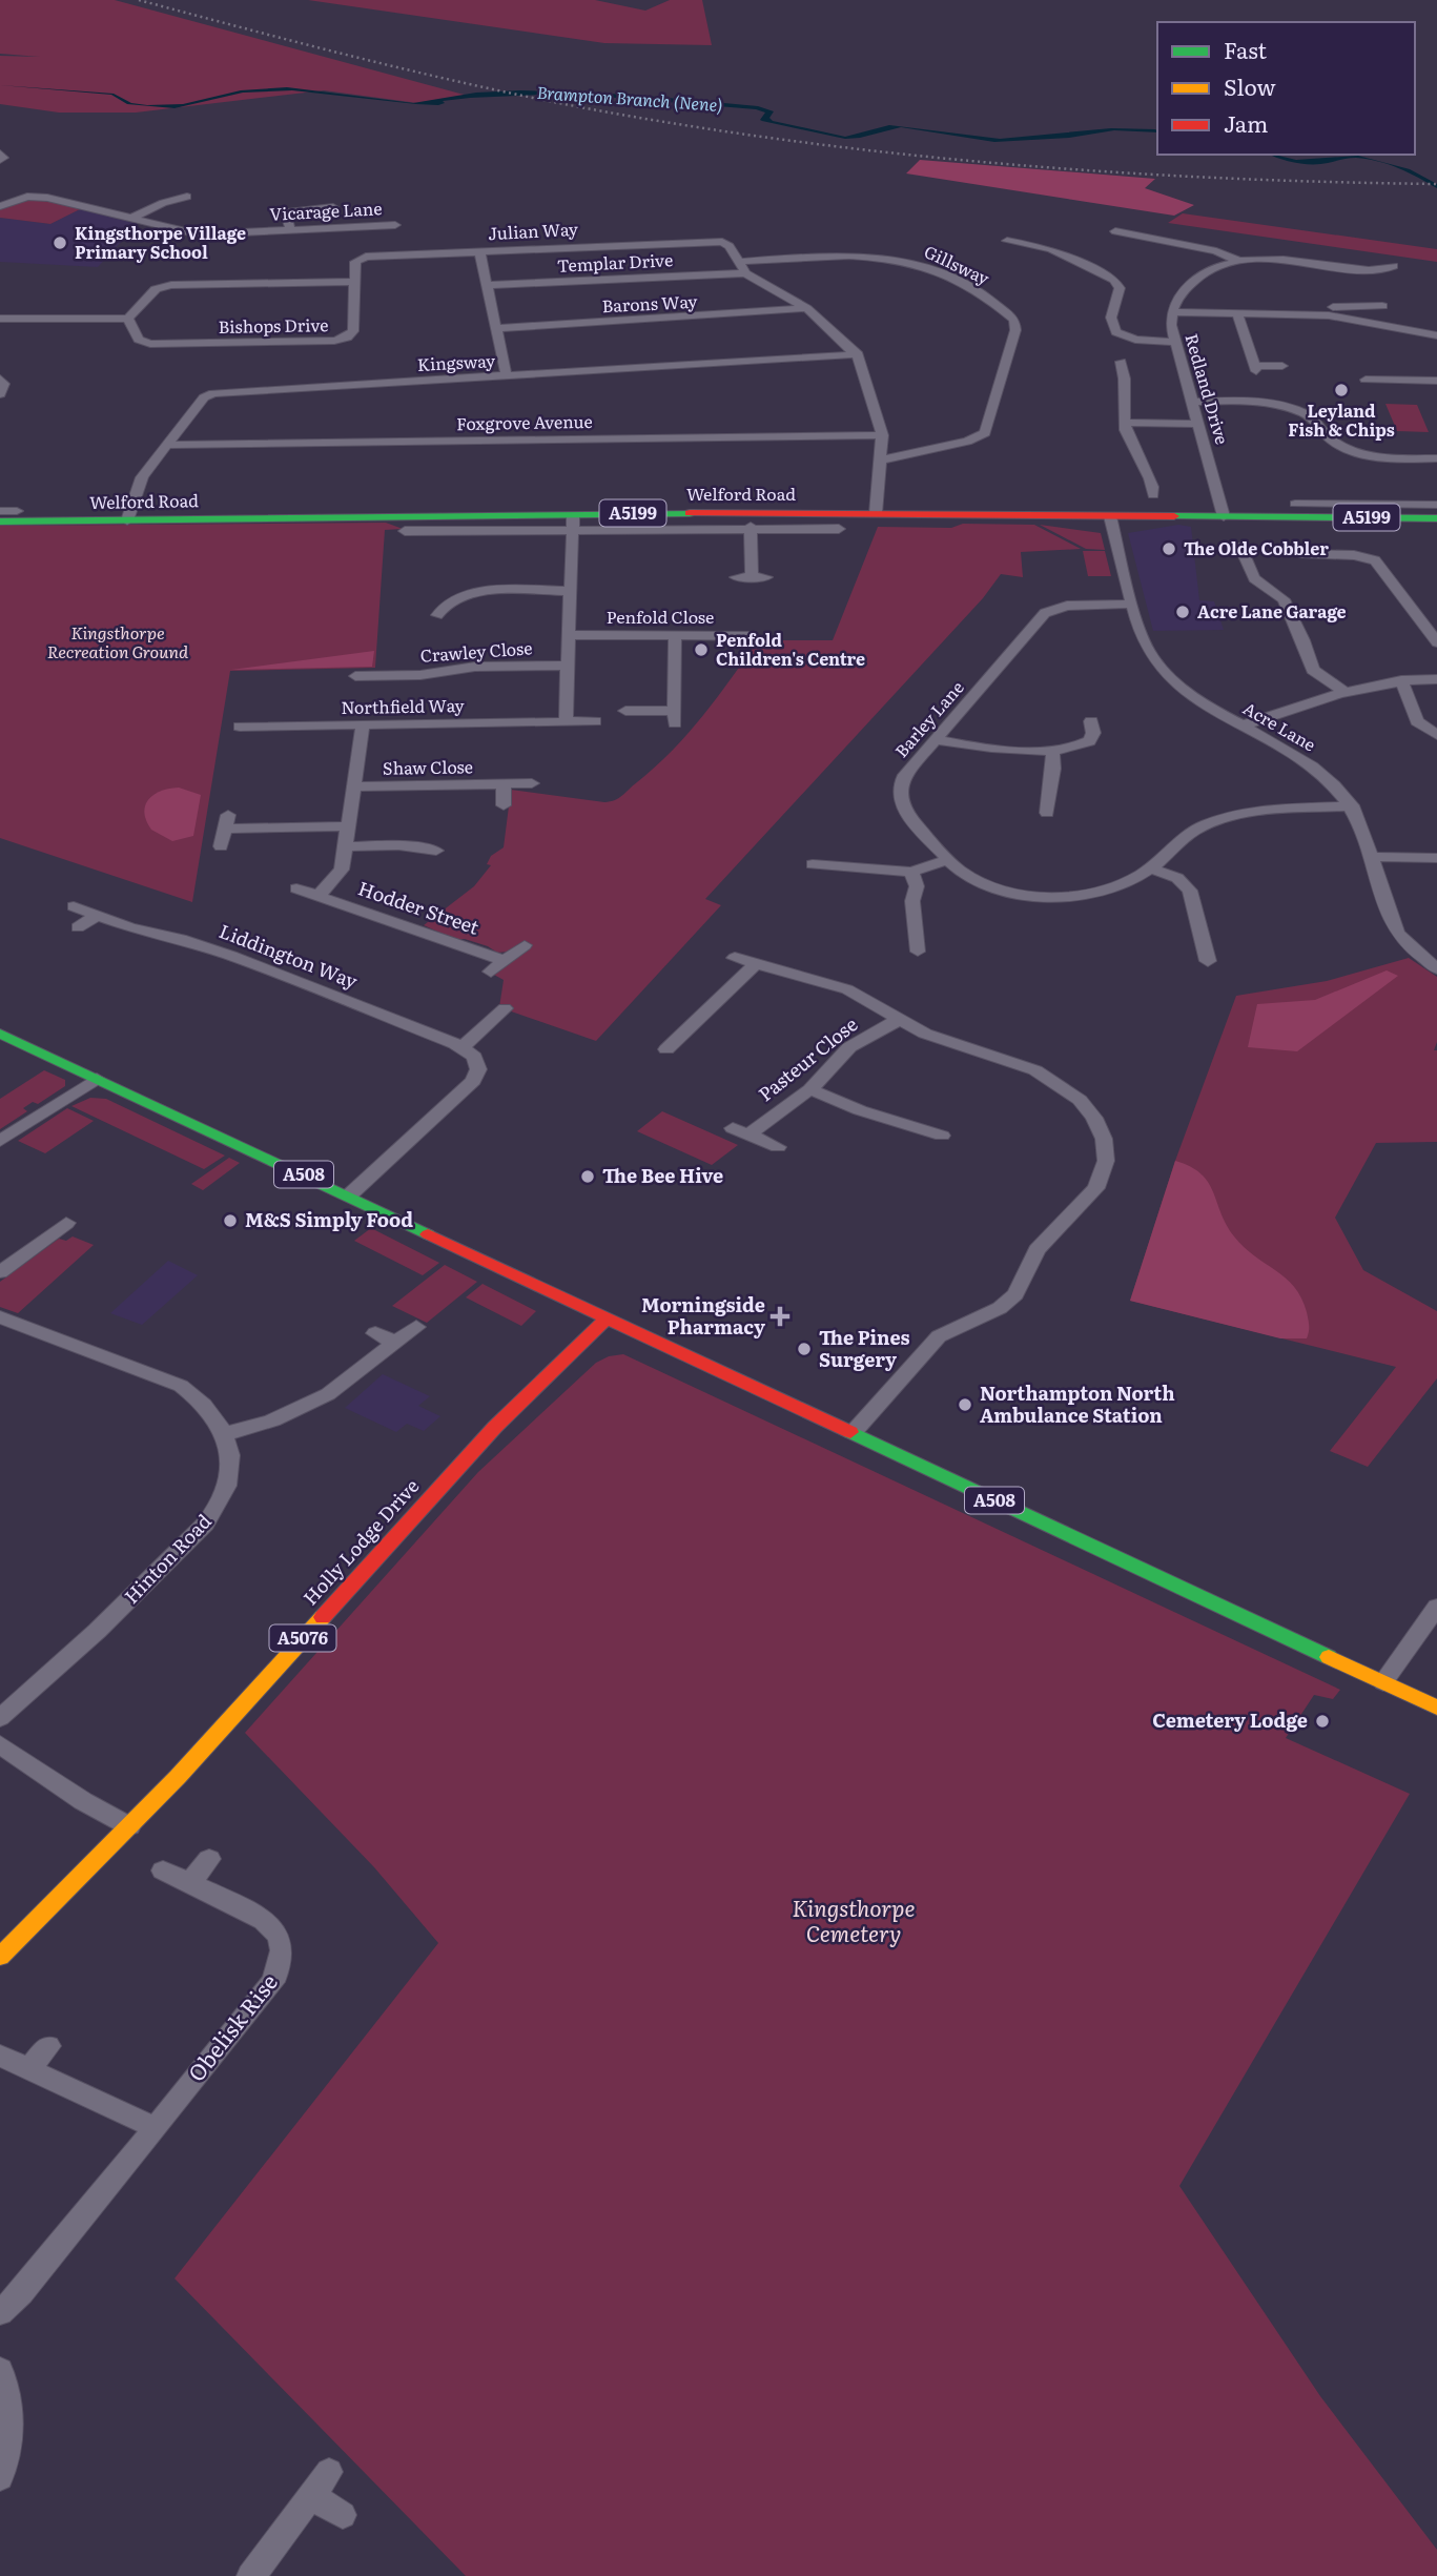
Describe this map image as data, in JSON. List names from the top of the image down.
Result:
{
  "streets": {
    "main road": [
      "Welford Road",
      "A5199",
      "A508",
      "Holly Lodge Drive",
      "A5076"
    ],
    "street": [
      "Vicarage Lane",
      "Julian Way",
      "Templar Drive",
      "Gillsway",
      "Barons Way",
      "Bishops Drive",
      "Kingsway",
      "Redland Drive",
      "Foxgrove Avenue",
      "Penfold Close",
      "Crawley Close",
      "Northfield Way",
      "Barley Lane",
      "Acre Lane",
      "Shaw Close",
      "Hodder Street",
      "Liddington Way",
      "Pasteur Close",
      "Hinton Road",
      "Obelisk Rise"
    ]
  },
  "crossings": [
    ["Julian Way", "Gillsway"],
    ["Julian Way", "Bishops Drive"],
    ["Kingsway", "Foxgrove Avenue"],
    ["Kingsway", "Welford Road"],
    ["Redland Drive", "Welford Road"],
    ["Welford Road", "Acre Lane"],
    ["Northfield Way", "Hodder Street"],
    ["Barley Lane", "Acre Lane"],
    ["Shaw Close", "Hodder Street"],
    ["A508", "Holly Lodge Drive"]
  ],
  "water": ["Brampton Branch (Nene)"],
  "parks": ["Kingsthorpe Recreation Ground", "Kingsthorpe Cemetery"],
  "places": {
    "other": [
      "Kingsthorpe Village Primary School",
      "Leyland Fish & Chips",
      "The Olde Cobbler",
      "Acre Lane Garage",
      "Penfold Children's Centre",
      "The Bee Hive",
      "M&S Simply Food",
      "The Pines Surgery",
      "Northampton North Ambulance Station",
      "Cemetery Lodge"
    ],
    "health": ["Morningside Pharmacy"]
  },
  "legend": ["Fast", "Slow", "Jam"]
}
